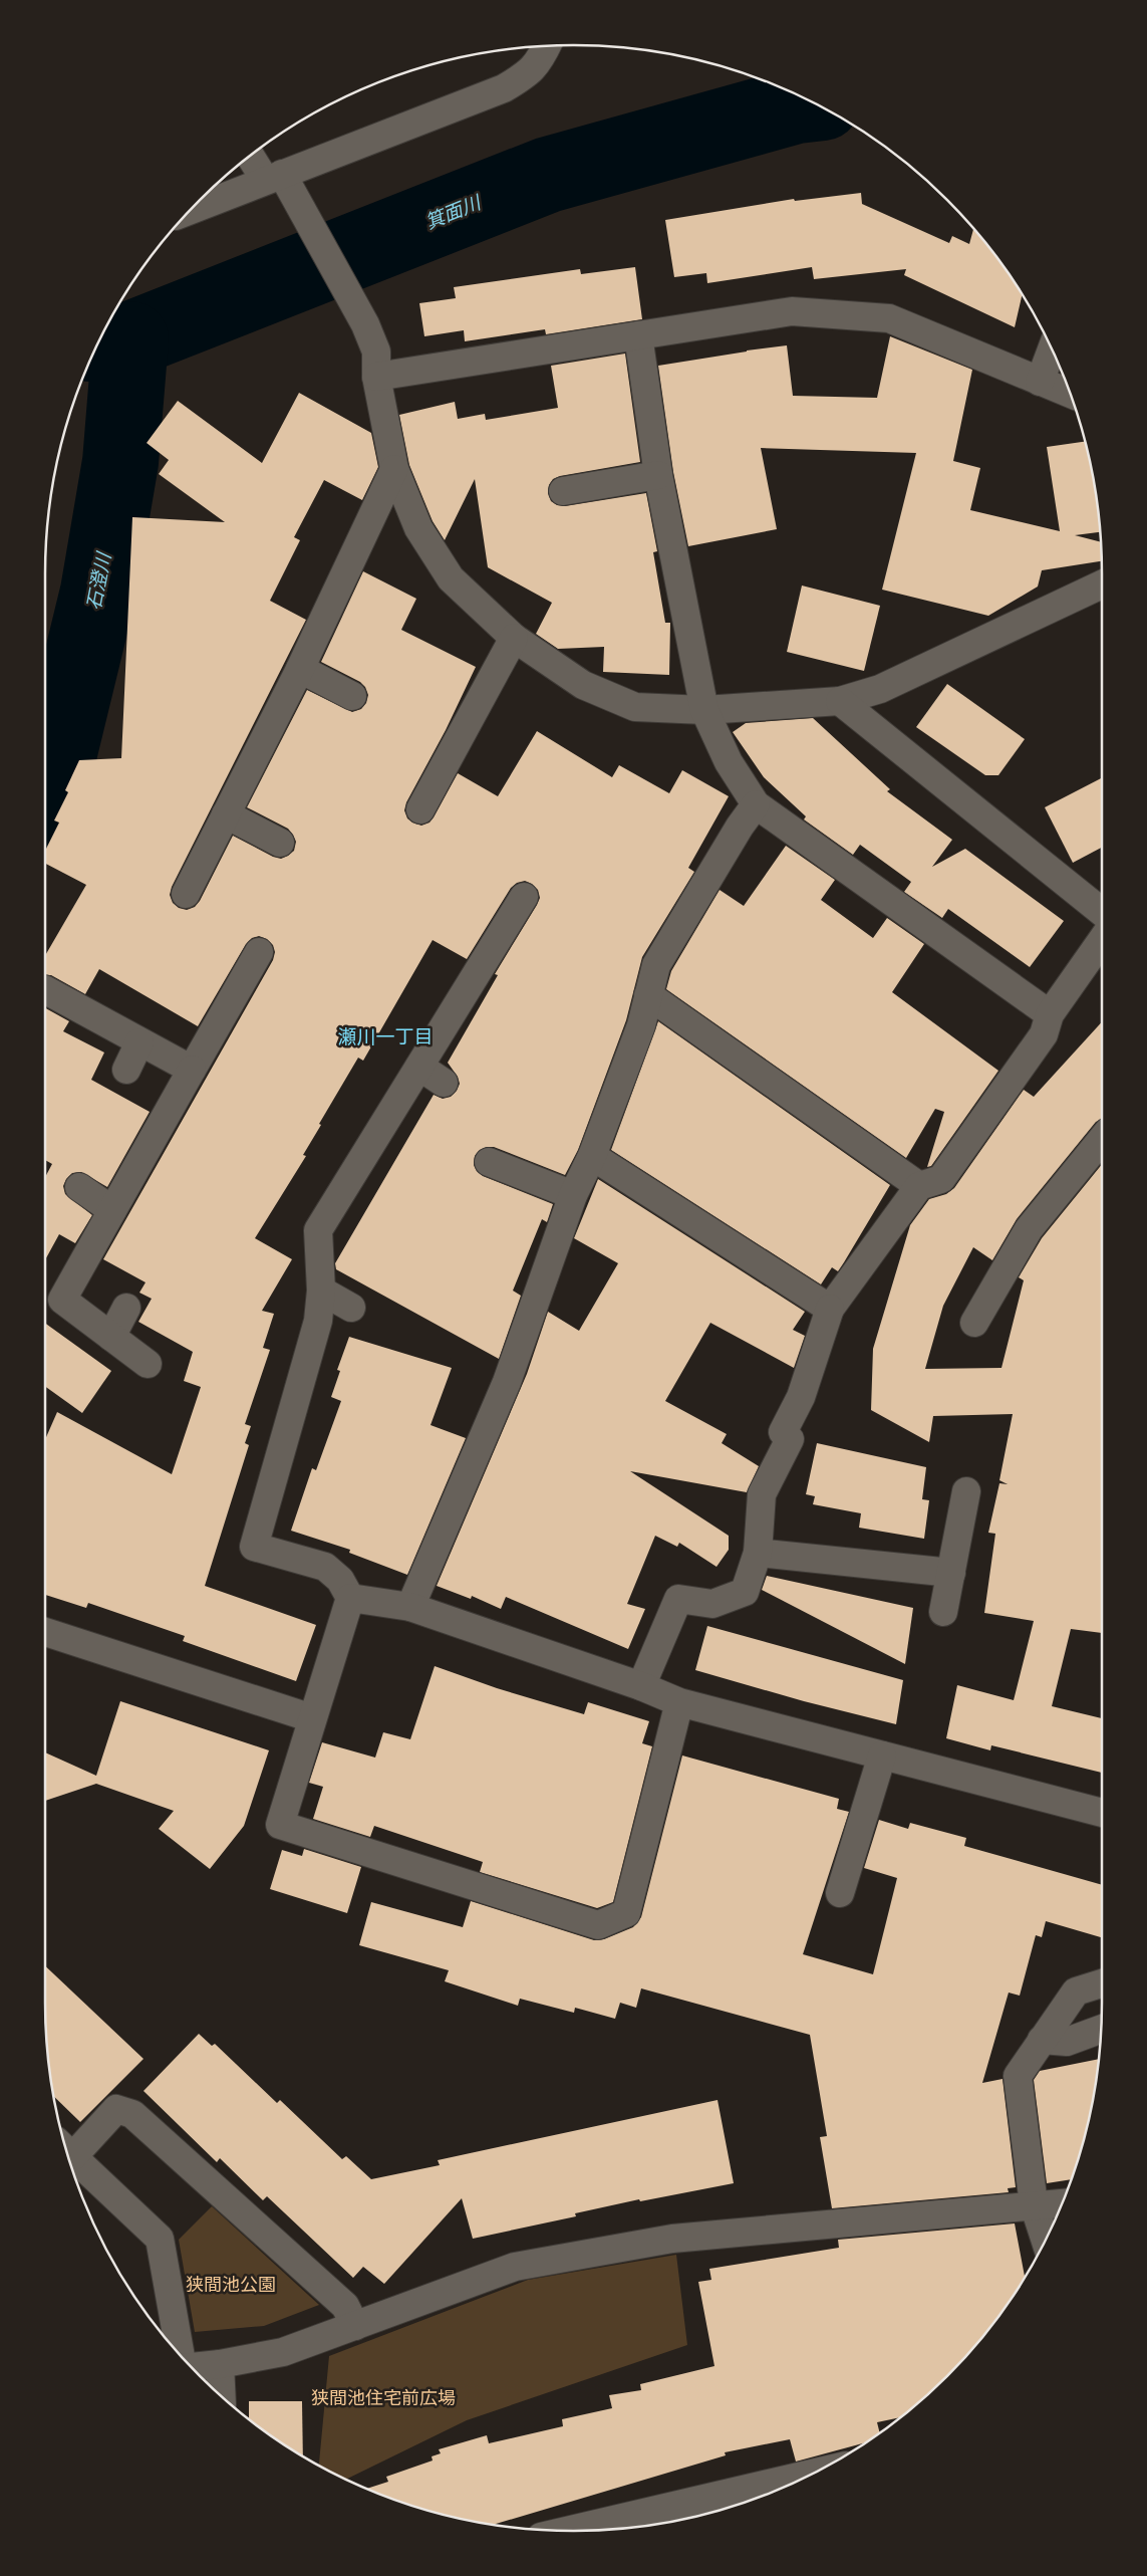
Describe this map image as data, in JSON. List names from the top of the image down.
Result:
{
  "districts": ["瀬川一丁目"],
  "water": ["箕面川", "石澄川"],
  "parks": ["狭間池公園", "狭間池住宅前広場"]
}
